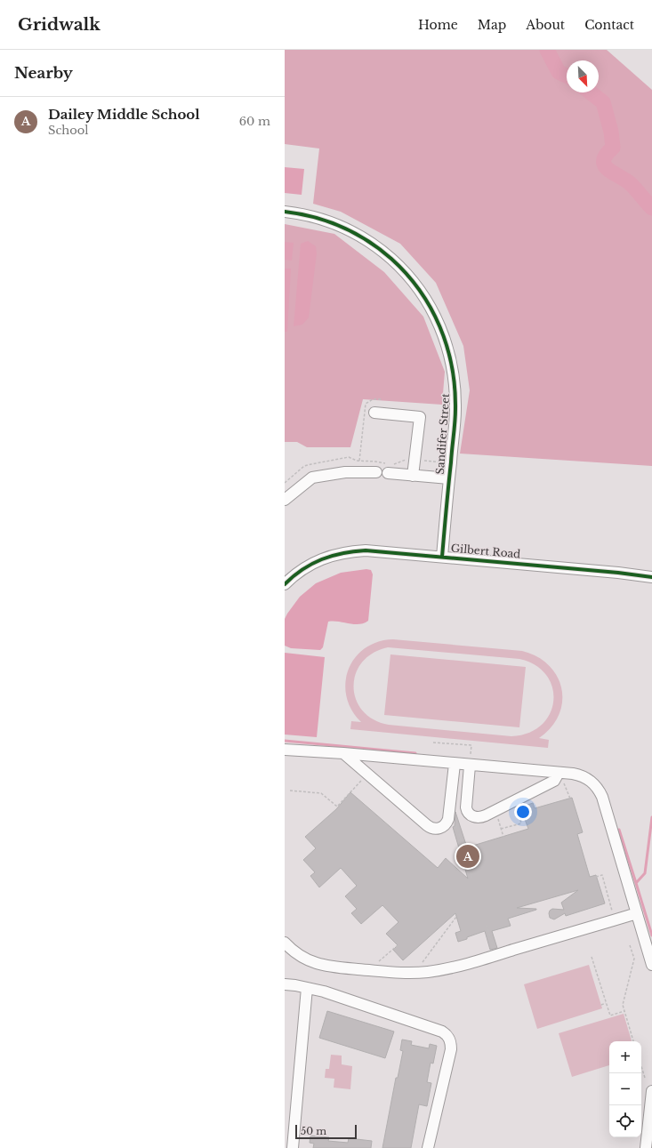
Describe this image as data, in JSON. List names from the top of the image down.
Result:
{
  "streets": {
    "street": ["Sandifer Street", "Gilbert Road"]
  },
  "crossings": [
    ["Sandifer Street", "Gilbert Road"]
  ],
  "scale_bar": "50 m",
  "north": "bottom right",
  "page": {
    "header": "Gridwalk",
    "nav": [
      "Home",
      "Map",
      "About",
      "Contact"
    ],
    "heading": "Nearby",
    "list": [
      {
        "mark": "A",
        "name": "Dailey Middle School",
        "note": "School",
        "value": "60 m"
      }
    ],
    "pins": "A",
    "map_buttons": ["+", "−"],
    "scale": "50 m"
  }
}
